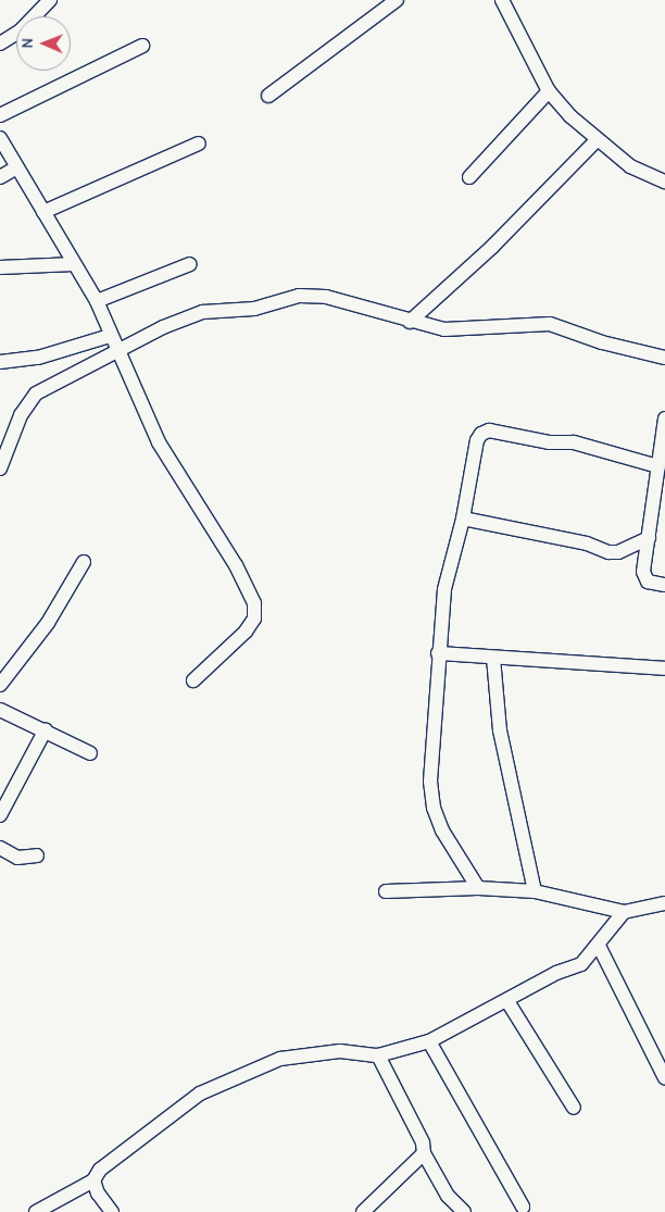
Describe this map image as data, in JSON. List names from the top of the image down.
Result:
{
  "north": "left"
}
